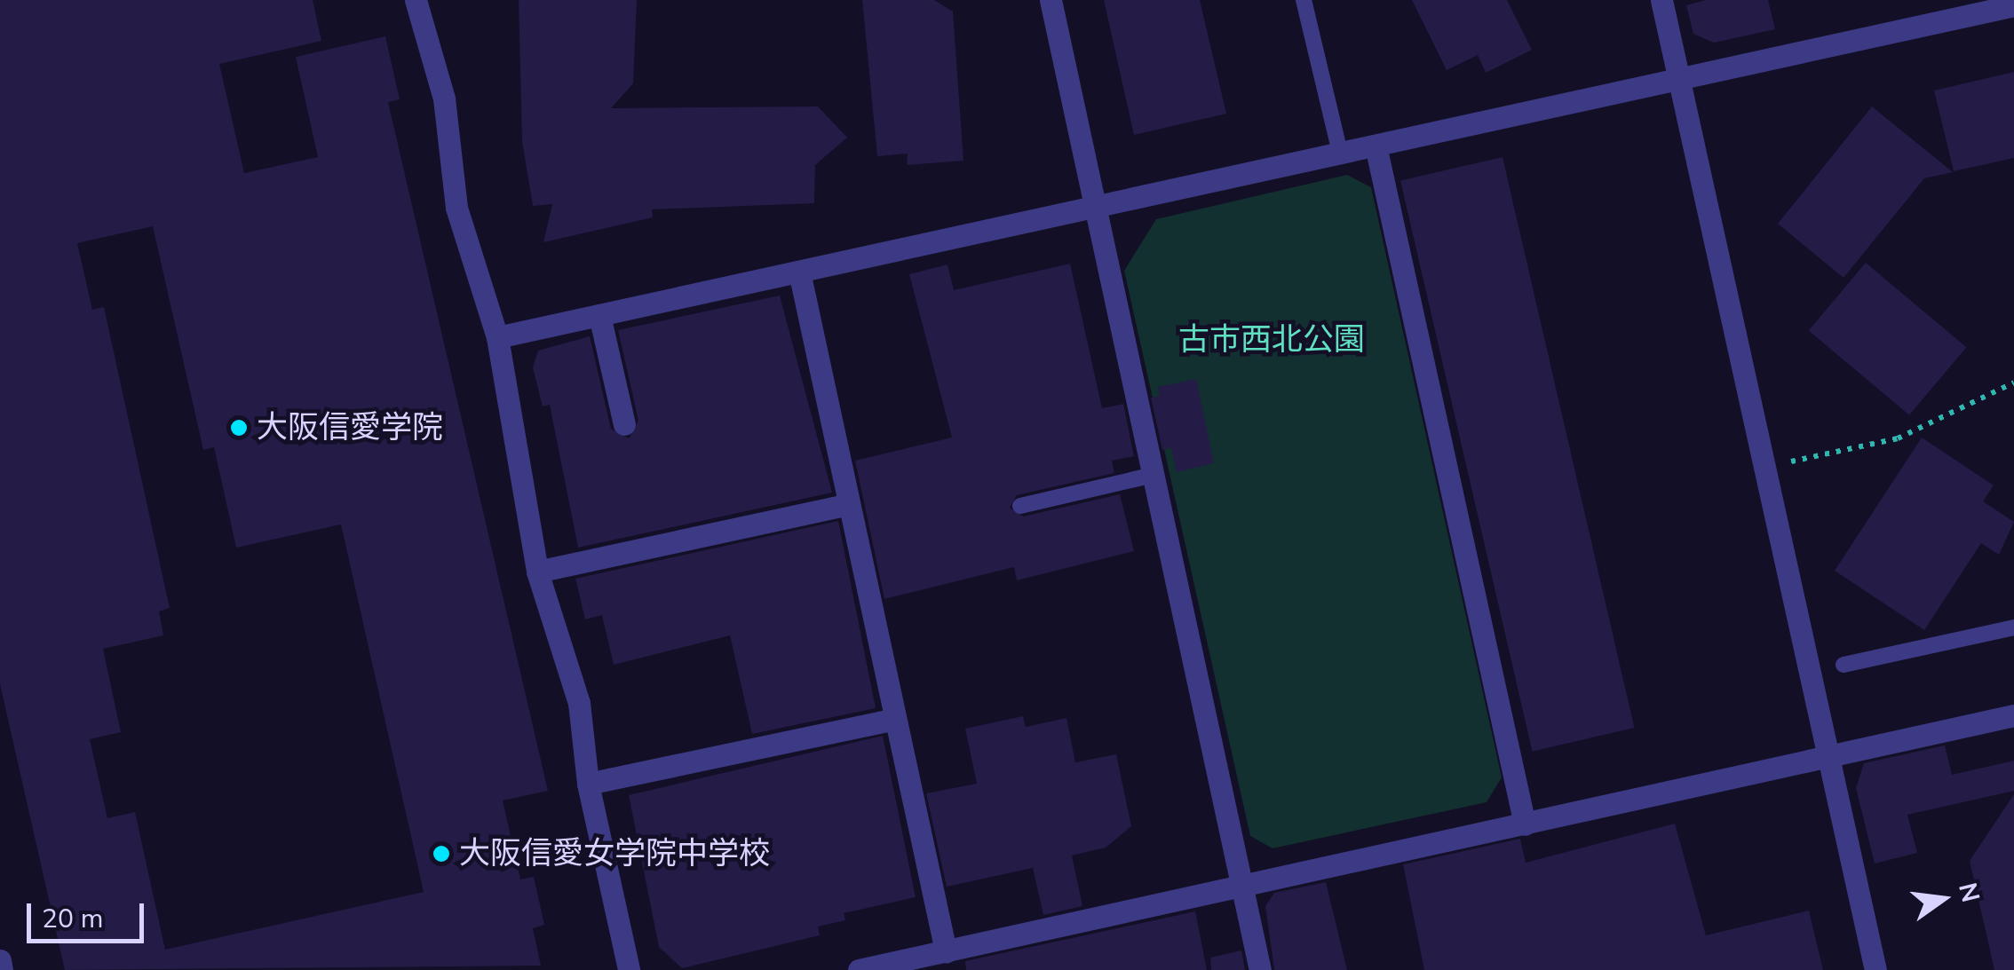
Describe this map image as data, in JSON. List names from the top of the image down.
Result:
{
  "parks": ["古市西北公園"],
  "places": ["大阪信愛学院", "大阪信愛女学院中学校"],
  "scale_bar": "20 m",
  "north": "right"
}
